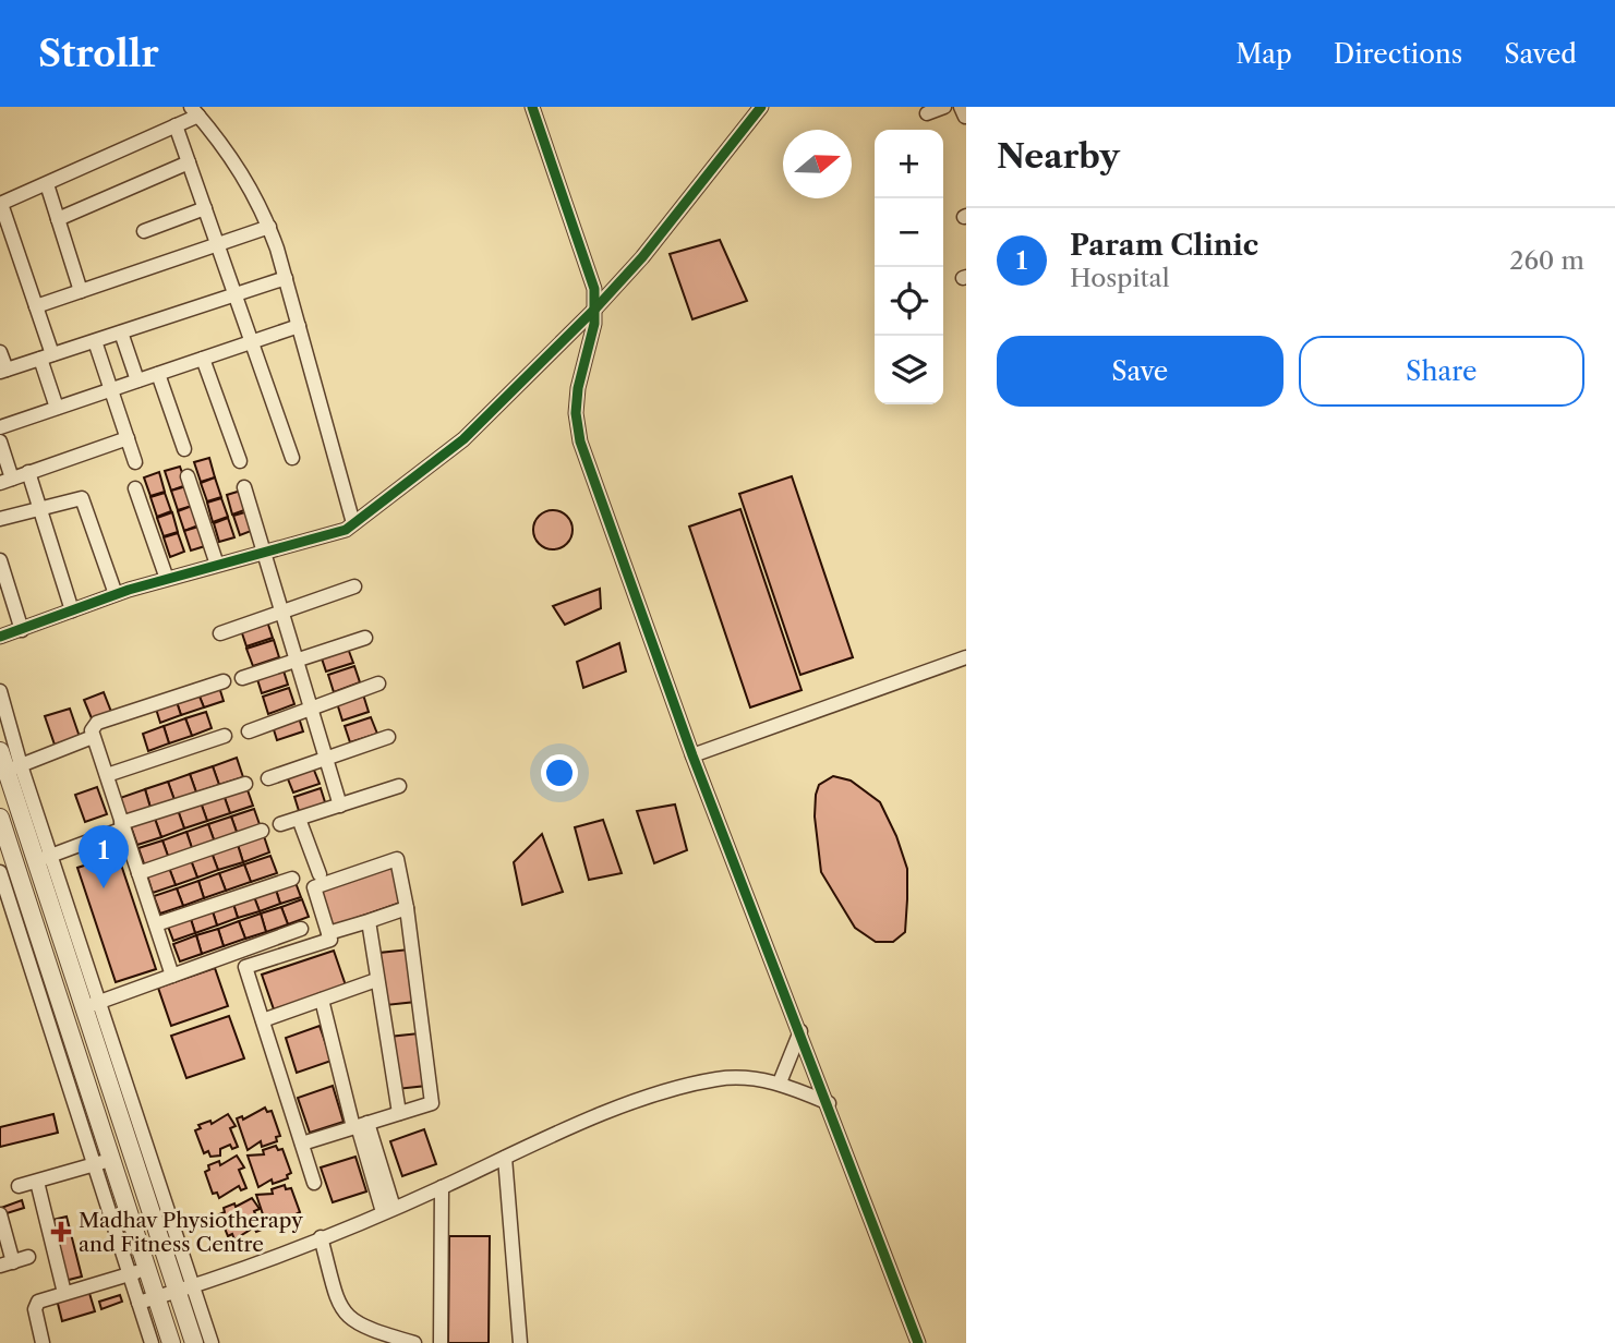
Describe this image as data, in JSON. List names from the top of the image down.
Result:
{
  "places": {
    "health": ["Madhav Physiotherapy and Fitness Centre"]
  },
  "north": "right",
  "page": {
    "header": "Strollr",
    "nav": ["Map", "Directions", "Saved"],
    "heading": "Nearby",
    "map_buttons": ["+", "−"],
    "list": [
      {
        "mark": "1",
        "name": "Param Clinic",
        "note": "Hospital",
        "value": "260 m"
      }
    ],
    "buttons": ["Save", "Share"],
    "pins": "1"
  }
}
